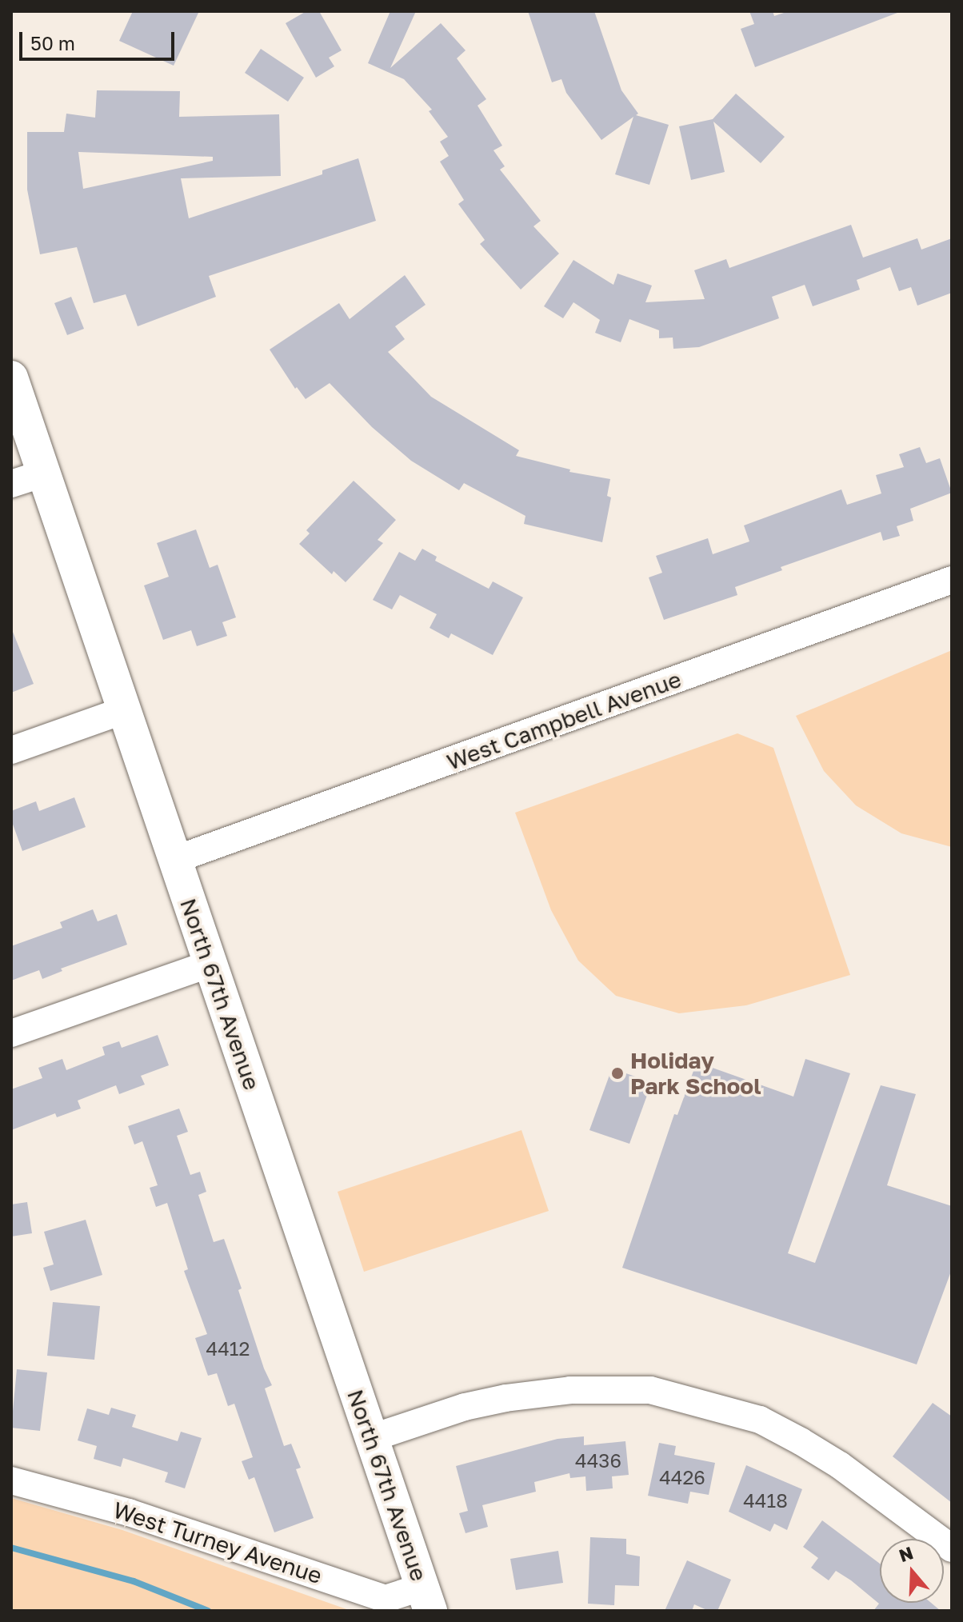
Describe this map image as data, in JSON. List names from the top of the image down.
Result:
{
  "streets": {
    "main road": ["North 67th Avenue"],
    "street": ["West Campbell Avenue", "West Turney Avenue"]
  },
  "crossings": [
    ["West Campbell Avenue", "North 67th Avenue"],
    ["North 67th Avenue", "West Turney Avenue"]
  ],
  "places": ["Holiday Park School"],
  "house_numbers": [
    "4412",
    "4436",
    "4426",
    "4418"
  ],
  "scale_bar": "50 m",
  "north": "top"
}
